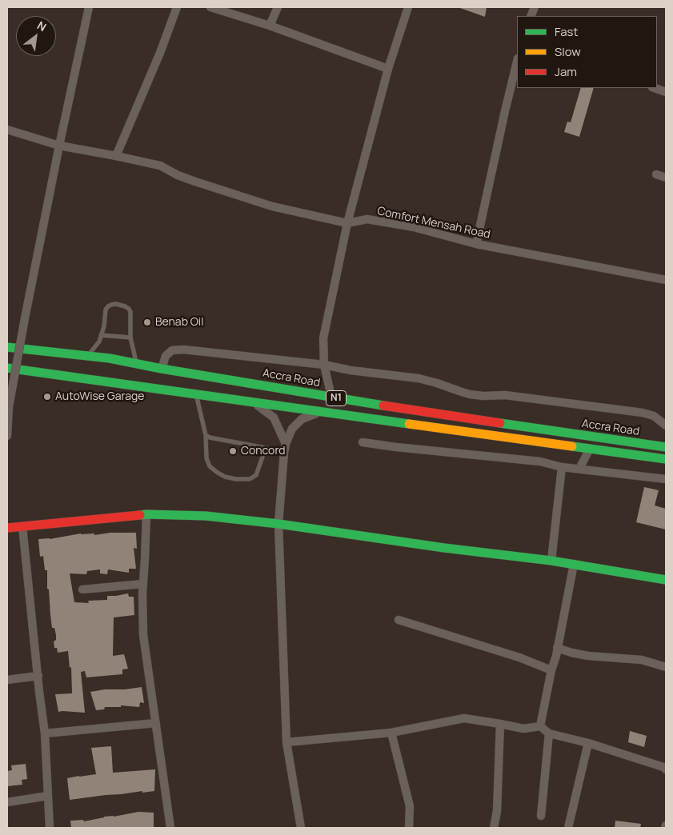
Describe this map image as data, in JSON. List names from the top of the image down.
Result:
{
  "streets": {
    "main road": ["Accra Road", "N1"],
    "street": ["Comfort Mensah Road"]
  },
  "places": ["Benab Oil", "AutoWise Garage", "Concord"],
  "legend": ["Fast", "Slow", "Jam"],
  "north": "top right"
}
